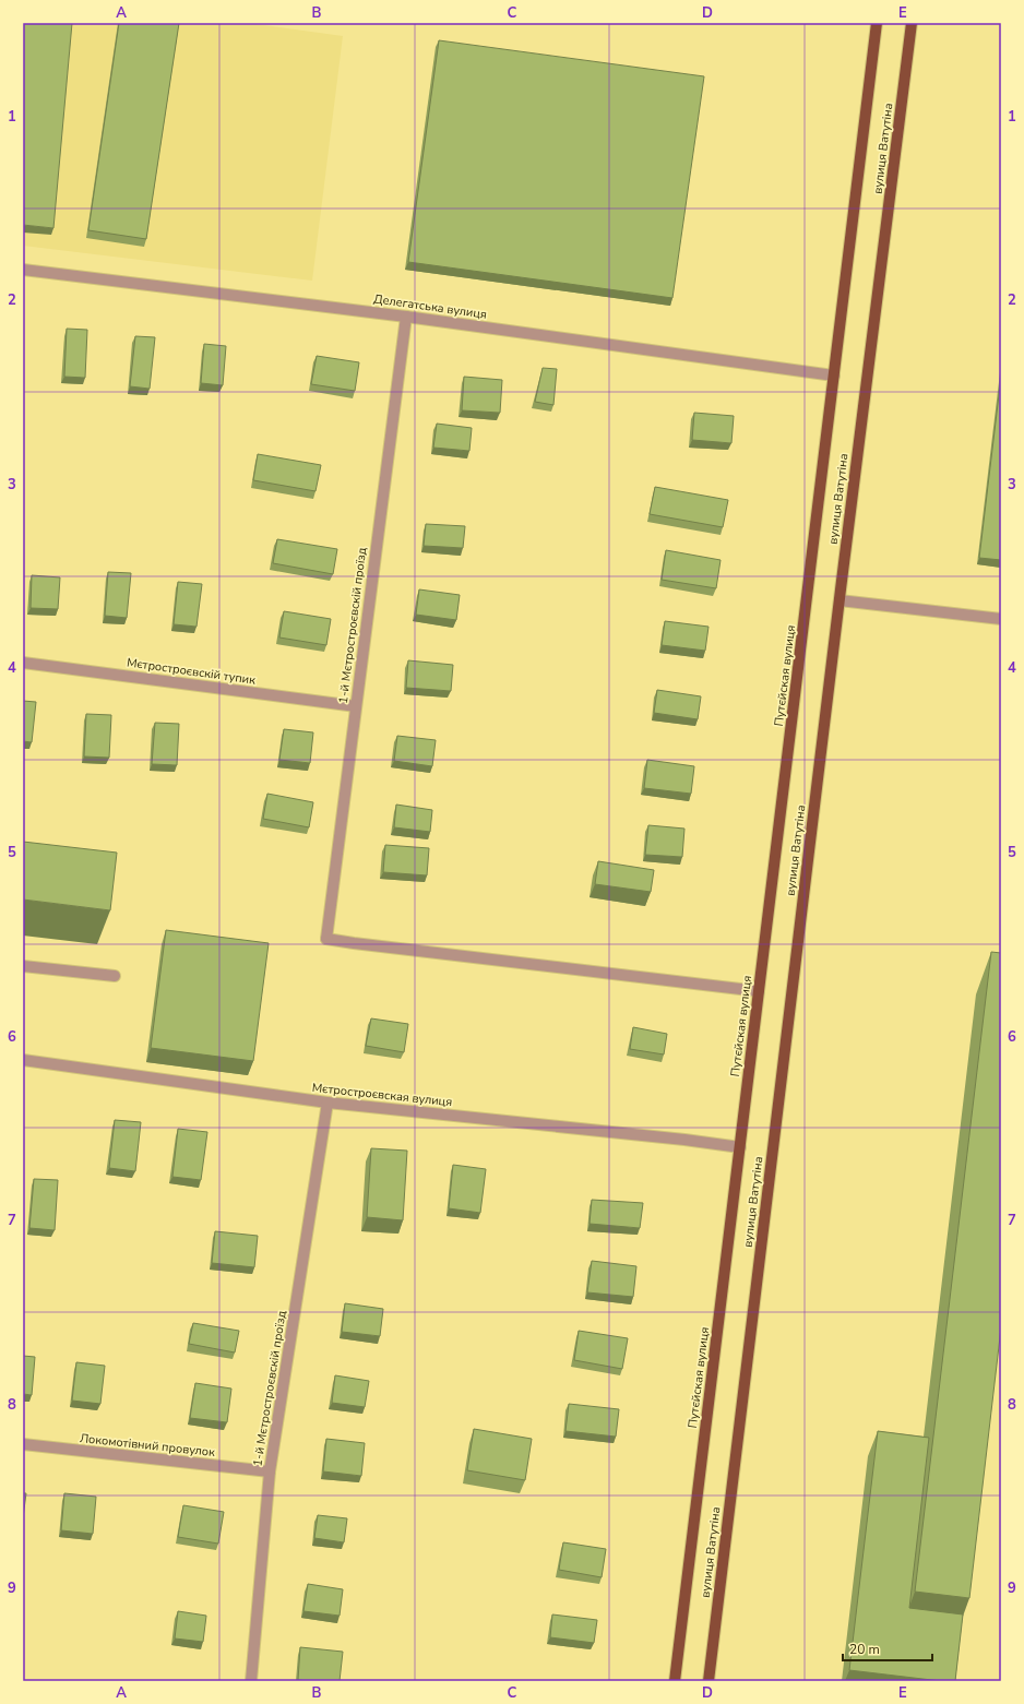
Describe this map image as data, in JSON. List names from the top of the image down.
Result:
{
  "streets": {
    "main road": ["вулиця Ватутіна", "Путєйская вулиця"],
    "street": [
      "Делегатська вулиця",
      "1-й Мєтростроєвскій проїзд",
      "Мєтростроєвскій тупик",
      "Мєтростроєвская вулиця",
      "Локомотівний провулок"
    ]
  },
  "crossings": [
    ["вулиця Ватутіна", "Делегатська вулиця"],
    ["вулиця Ватутіна", "Путєйская вулиця"],
    ["Делегатська вулиця", "1-й Мєтростроєвскій проїзд"],
    ["Делегатська вулиця", "Путєйская вулиця"],
    ["1-й Мєтростроєвскій проїзд", "Мєтростроєвскій тупик"],
    ["1-й Мєтростроєвскій проїзд", "Путєйская вулиця"],
    ["1-й Мєтростроєвскій проїзд", "Мєтростроєвская вулиця"],
    ["1-й Мєтростроєвскій проїзд", "Локомотівний провулок"],
    ["Путєйская вулиця", "Мєтростроєвская вулиця"]
  ],
  "scale_bar": "20 m",
  "grid": {
    "columns": [
      "A",
      "B",
      "C",
      "D",
      "E"
    ],
    "rows": [
      "1",
      "2",
      "3",
      "4",
      "5",
      "6",
      "7",
      "8",
      "9"
    ]
  }
}
